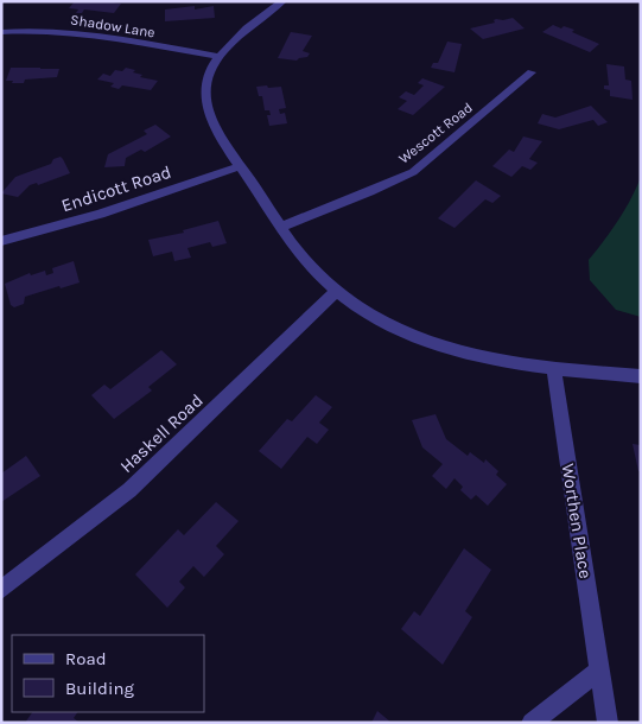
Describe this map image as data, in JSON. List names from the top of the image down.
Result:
{
  "streets": {
    "street": [
      "Shadow Lane",
      "Wescott Road",
      "Endicott Road",
      "Haskell Road",
      "Worthen Place"
    ]
  },
  "legend": ["Road", "Building"]
}
